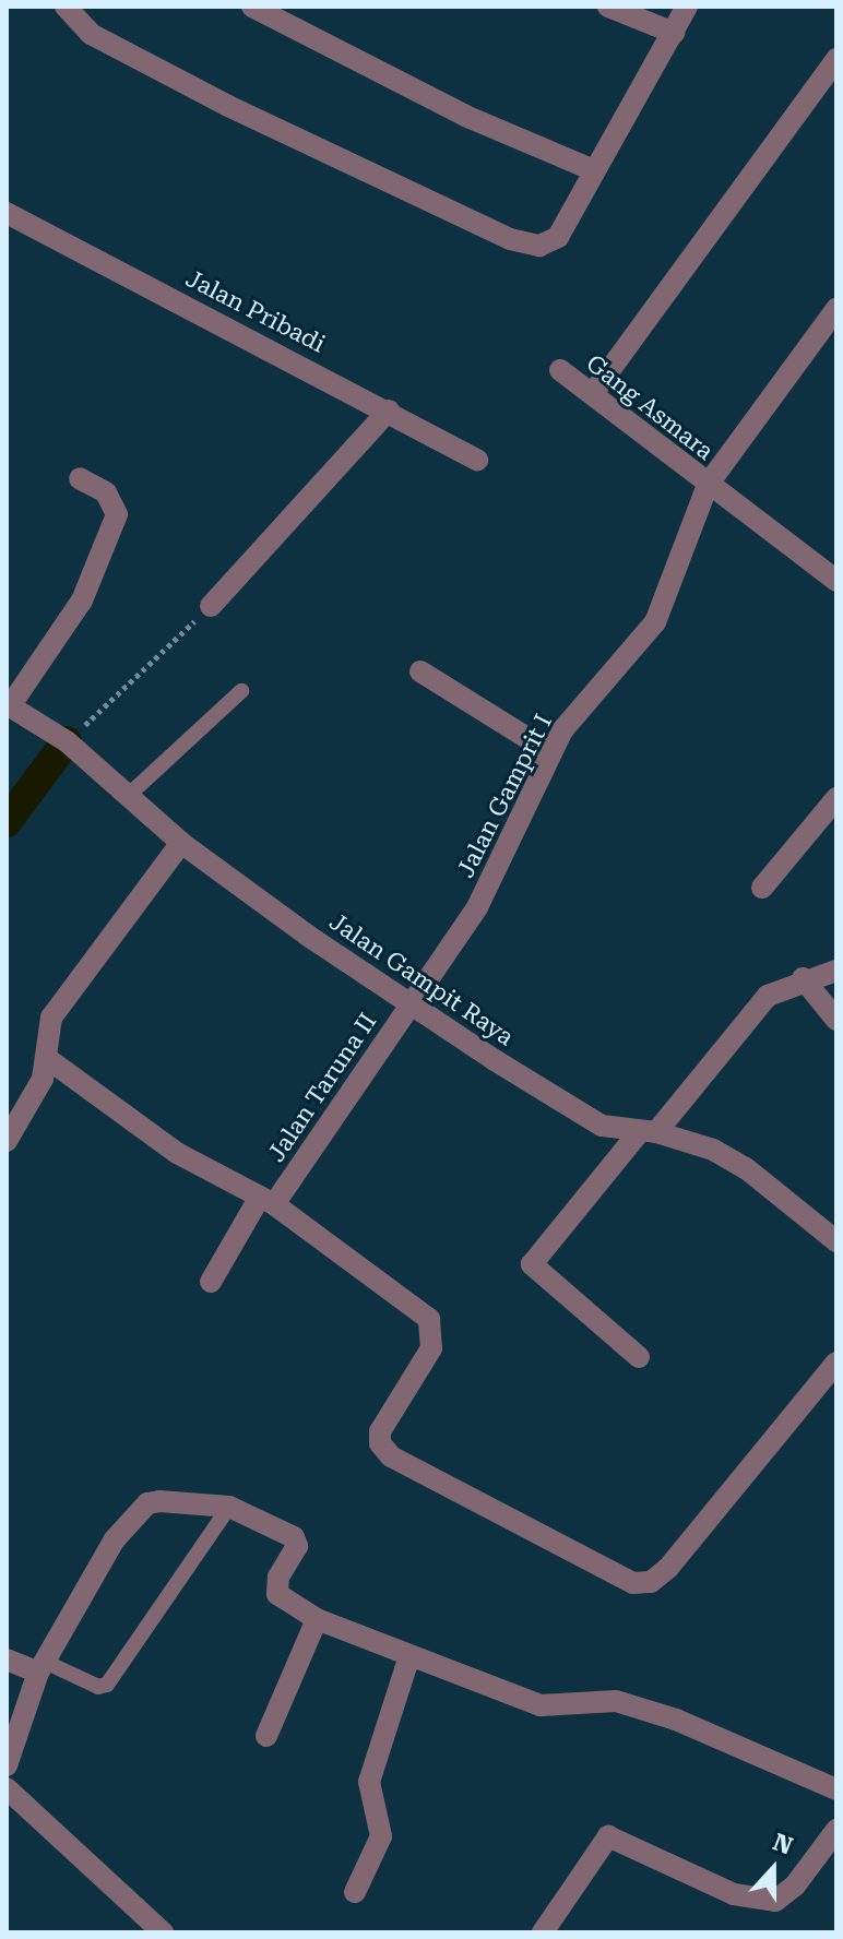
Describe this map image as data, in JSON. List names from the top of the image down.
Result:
{
  "streets": {
    "street": [
      "Jalan Pribadi",
      "Gang Asmara",
      "Jalan Gamprit I",
      "Jalan Gampit Raya",
      "Jalan Taruna II"
    ]
  },
  "crossings": [
    ["Gang Asmara", "Jalan Gamprit I"],
    ["Jalan Gamprit I", "Jalan Gampit Raya"],
    ["Jalan Gamprit I", "Jalan Taruna II"],
    ["Jalan Gampit Raya", "Jalan Taruna II"]
  ],
  "north": "top"
}
